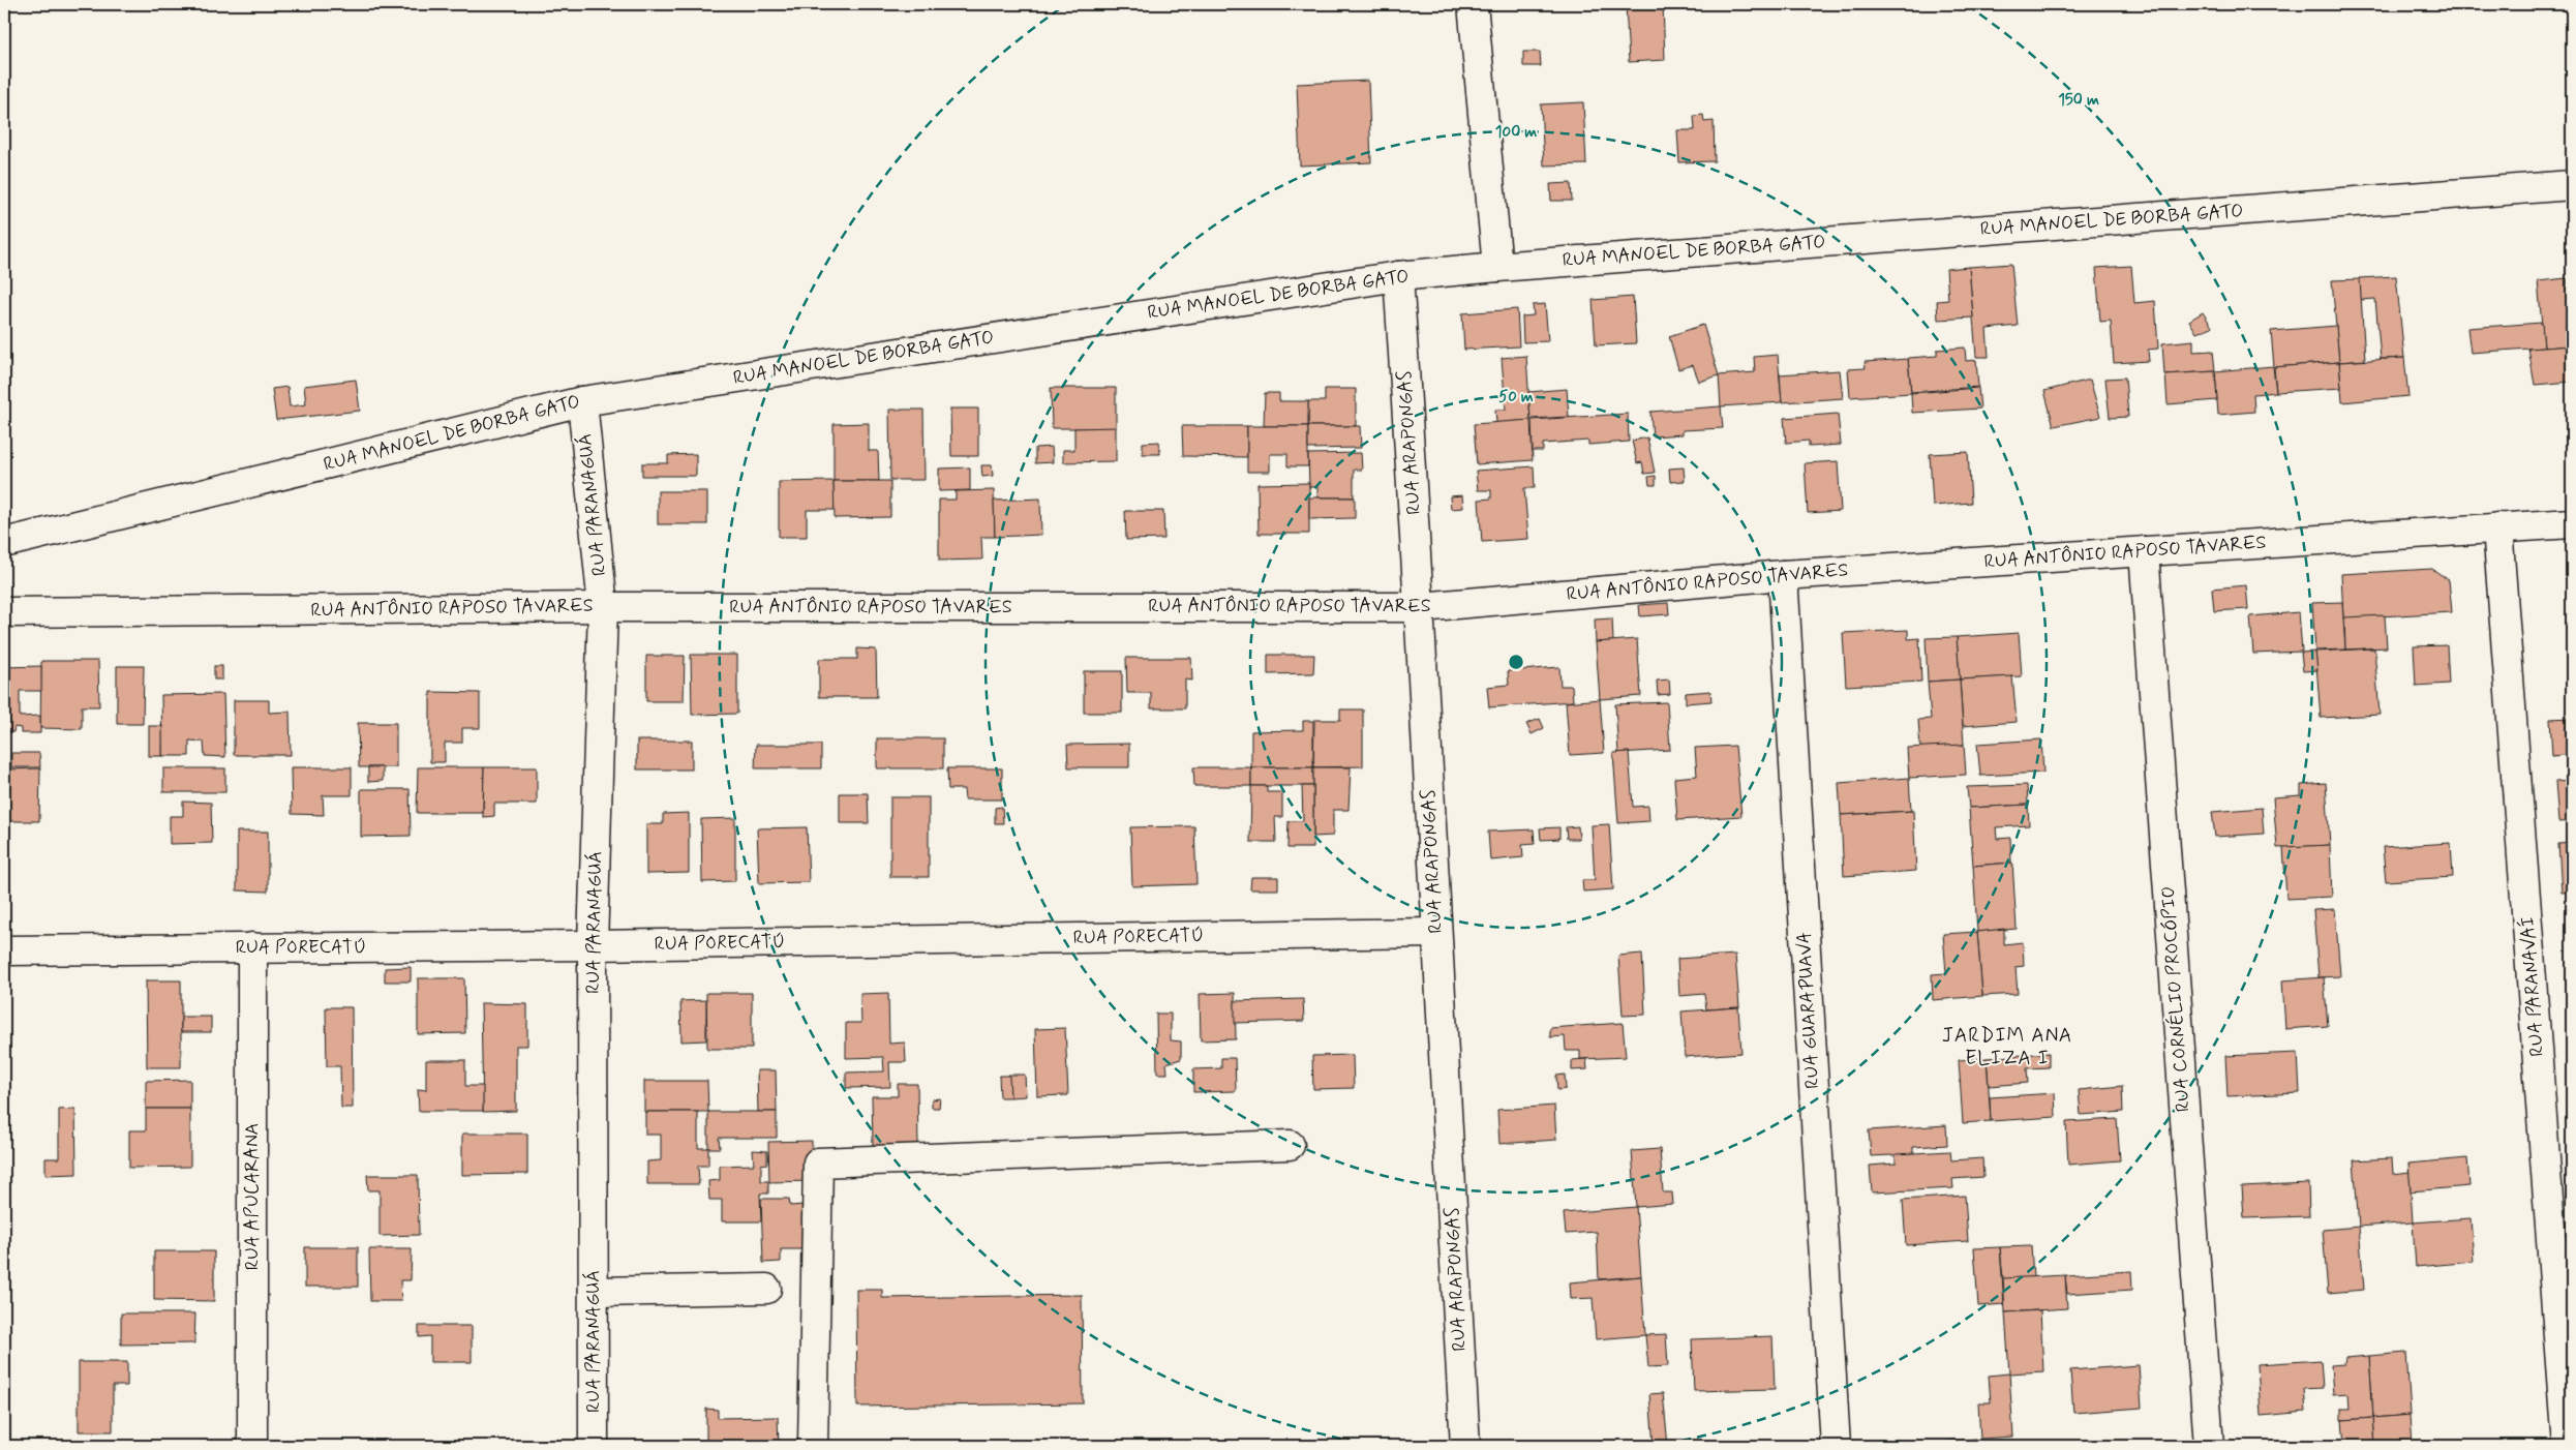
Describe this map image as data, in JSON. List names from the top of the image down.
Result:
{
  "streets": {
    "street": [
      "RUA MANOEL DE BORBA GATO",
      "RUA ARAPONGAS",
      "RUA PARANAGUÁ",
      "RUA ANTÔNIO RAPOSO TAVARES",
      "RUA PORECATÚ",
      "RUA PARANAVAÍ",
      "RUA CORNÉLIO PROCÓPIO",
      "RUA GUARAPUAVA",
      "RUA APUCARANA"
    ]
  },
  "crossings": [
    ["RUA MANOEL DE BORBA GATO", "RUA ARAPONGAS"],
    ["RUA MANOEL DE BORBA GATO", "RUA PARANAGUÁ"],
    ["RUA ARAPONGAS", "RUA ANTÔNIO RAPOSO TAVARES"],
    ["RUA ARAPONGAS", "RUA PORECATÚ"],
    ["RUA PARANAGUÁ", "RUA ANTÔNIO RAPOSO TAVARES"],
    ["RUA PARANAGUÁ", "RUA PORECATÚ"],
    ["RUA ANTÔNIO RAPOSO TAVARES", "RUA PARANAVAÍ"],
    ["RUA ANTÔNIO RAPOSO TAVARES", "RUA CORNÉLIO PROCÓPIO"],
    ["RUA ANTÔNIO RAPOSO TAVARES", "RUA GUARAPUAVA"],
    ["RUA PORECATÚ", "RUA APUCARANA"]
  ],
  "districts": ["JARDIM ANA ELIZA I"],
  "rings": ["150 m", "100 m", "50 m"]
}
